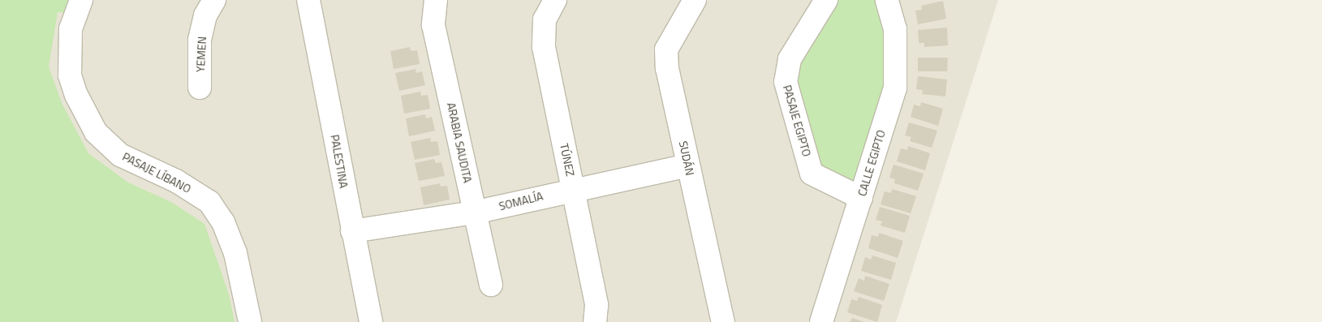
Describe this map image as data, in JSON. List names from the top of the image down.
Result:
{
  "streets": {
    "street": [
      "YEMEN",
      "PASAJE EGIPTO",
      "ARABIA SAUDITA",
      "SUDÁN",
      "TÚNEZ",
      "PALESTINA",
      "CALLE EGIPTO",
      "PASAJE LÍBANO",
      "SOMALÍA"
    ]
  },
  "crossings": [
    ["PASAJE EGIPTO", "CALLE EGIPTO"],
    ["ARABIA SAUDITA", "SOMALÍA"],
    ["SUDÁN", "SOMALÍA"],
    ["TÚNEZ", "SOMALÍA"],
    ["PALESTINA", "SOMALÍA"]
  ]
}
